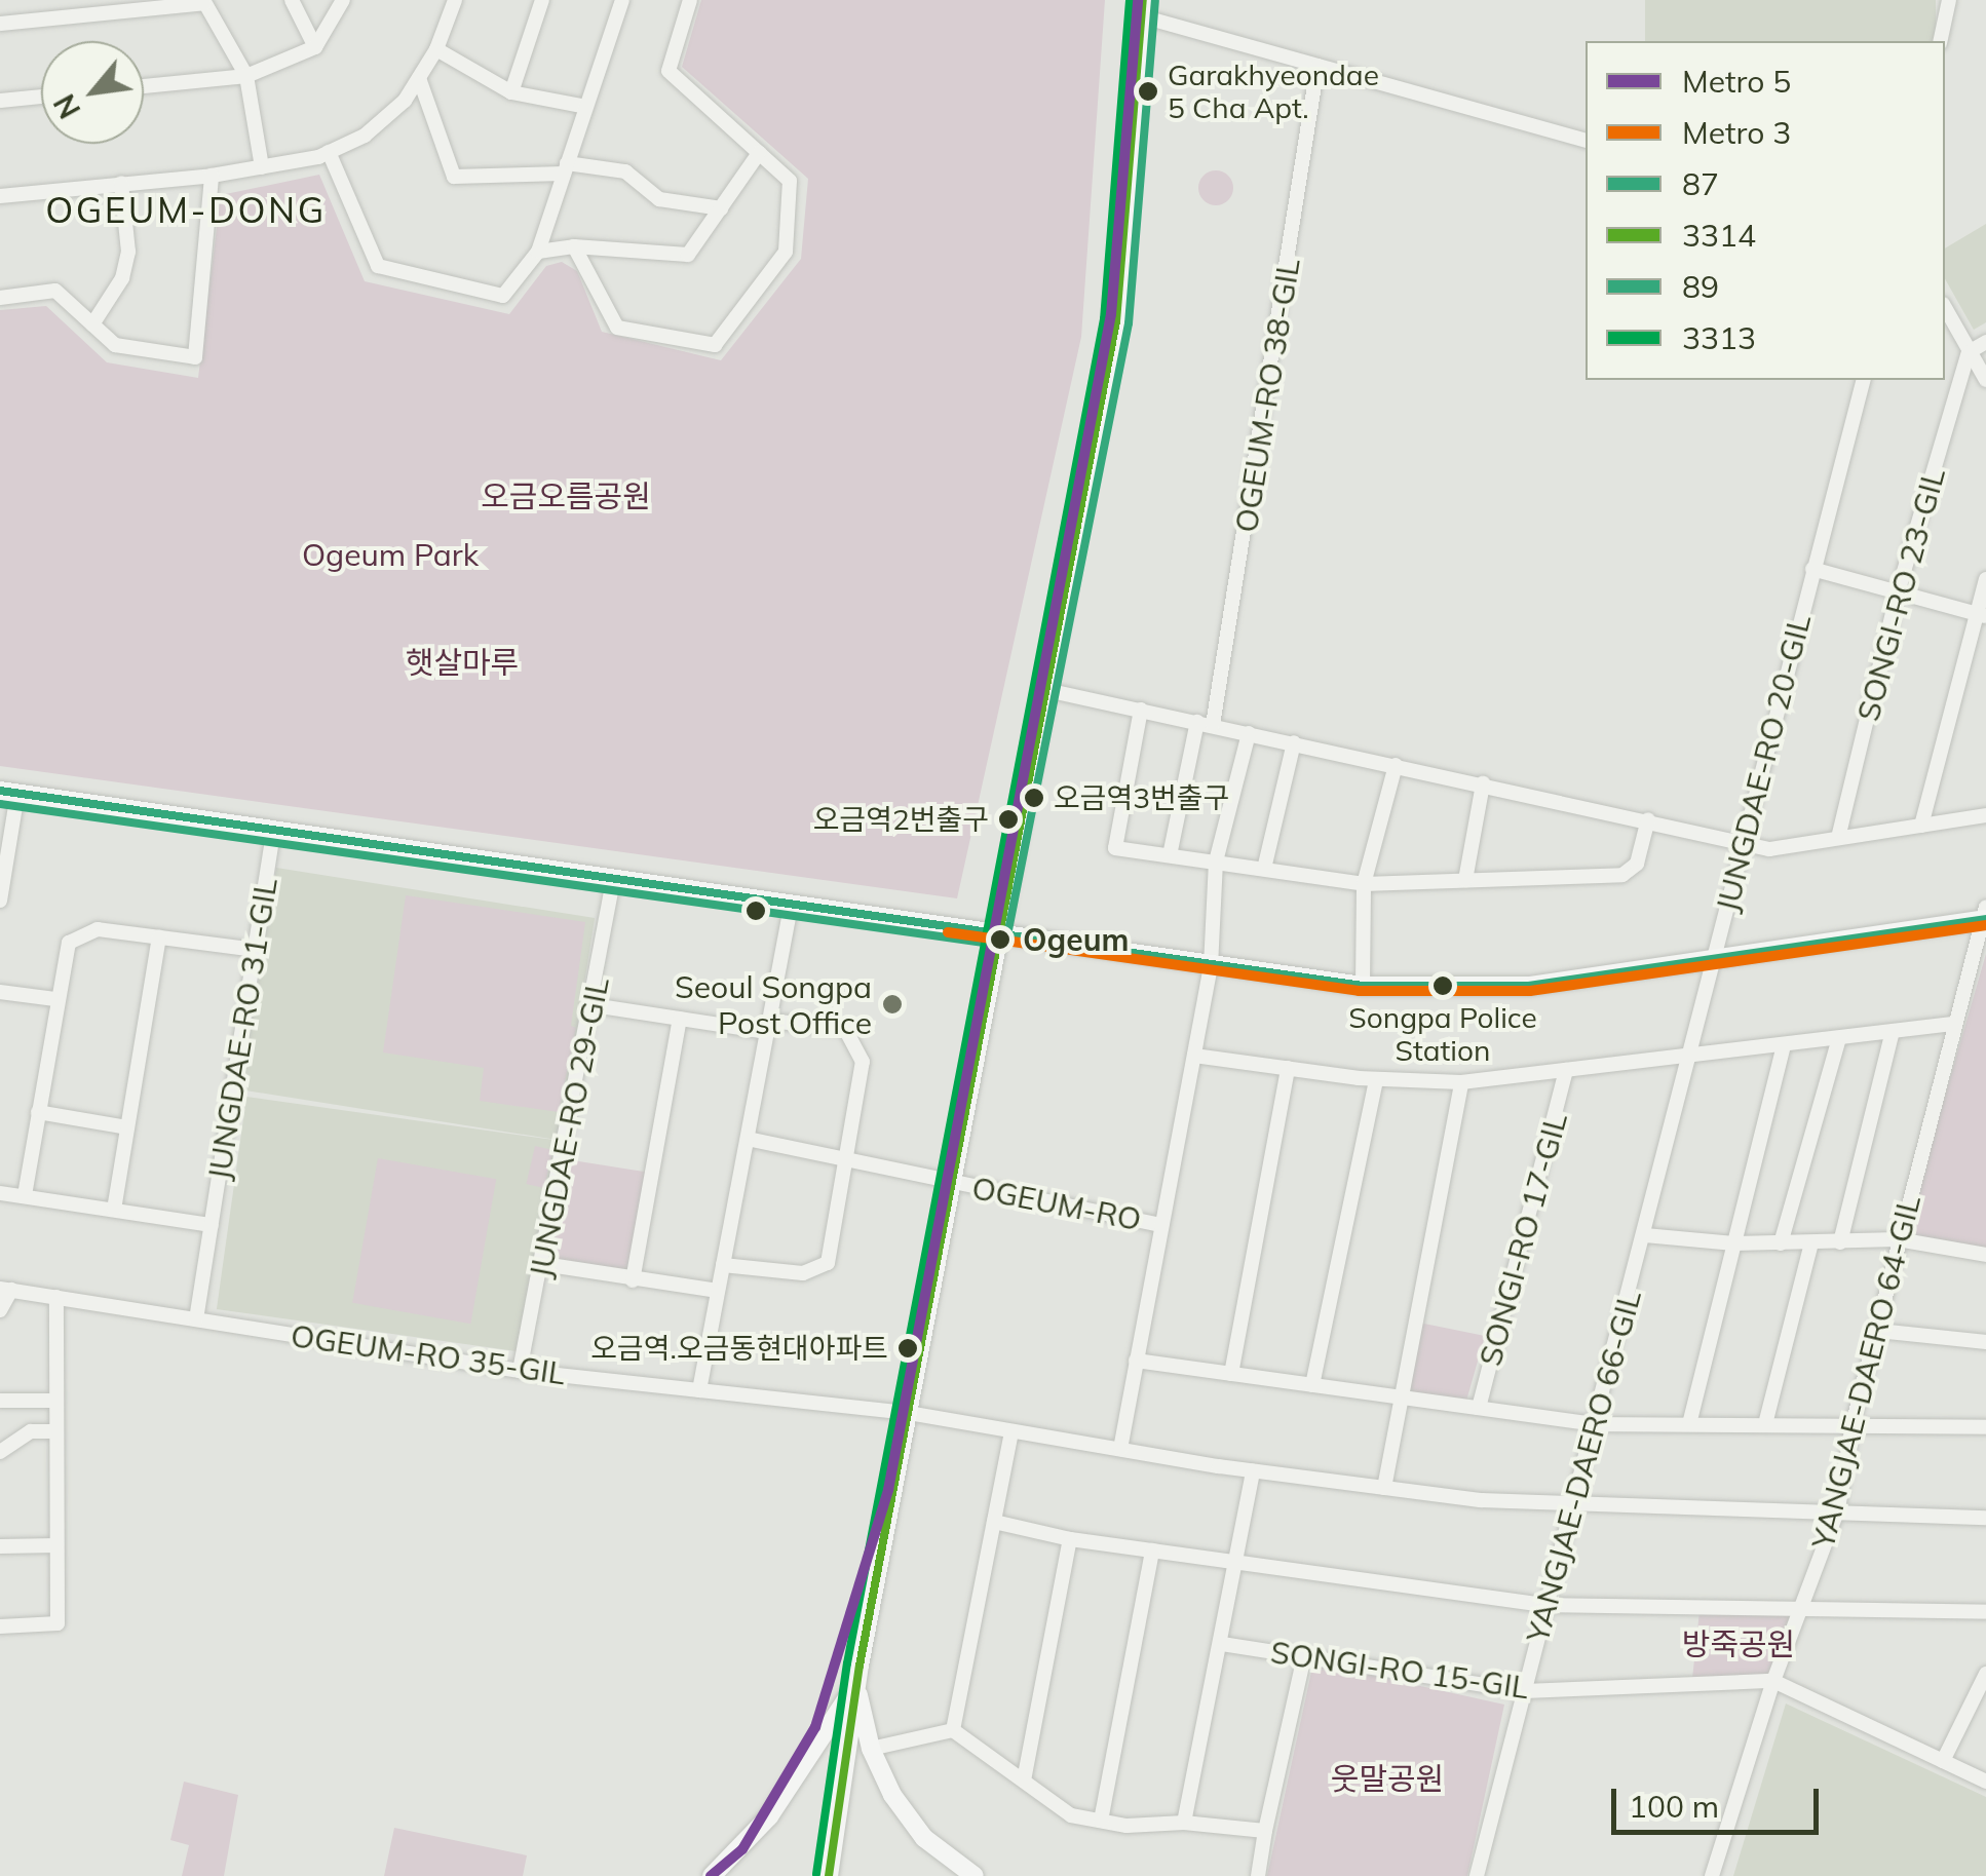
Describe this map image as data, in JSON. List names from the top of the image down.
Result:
{
  "streets": {
    "main road": ["OGEUM-RO"],
    "street": [
      "OGEUM-RO 38-GIL",
      "SONGI-RO 23-GIL",
      "JUNGDAE-RO 20-GIL",
      "JUNGDAE-RO 31-GIL",
      "JUNGDAE-RO 29-GIL",
      "SONGI-RO 17-GIL",
      "OGEUM-RO 35-GIL",
      "YANGJAE-DAERO 64-GIL",
      "YANGJAE-DAERO 66-GIL",
      "SONGI-RO 15-GIL"
    ]
  },
  "crossings": [
    ["JUNGDAE-RO 20-GIL", "YANGJAE-DAERO 66-GIL"],
    ["JUNGDAE-RO 31-GIL", "OGEUM-RO 35-GIL"],
    ["JUNGDAE-RO 29-GIL", "OGEUM-RO 35-GIL"],
    ["OGEUM-RO", "OGEUM-RO 35-GIL"],
    ["SONGI-RO 17-GIL", "YANGJAE-DAERO 64-GIL"],
    ["SONGI-RO 17-GIL", "YANGJAE-DAERO 66-GIL"],
    ["OGEUM-RO 35-GIL", "YANGJAE-DAERO 64-GIL"],
    ["OGEUM-RO 35-GIL", "YANGJAE-DAERO 66-GIL"],
    ["YANGJAE-DAERO 64-GIL", "SONGI-RO 15-GIL"],
    ["YANGJAE-DAERO 66-GIL", "SONGI-RO 15-GIL"]
  ],
  "districts": ["OGEUM-DONG"],
  "parks": [
    "오금오름공원",
    "Ogeum Park",
    "햇살마루",
    "방죽공원",
    "웃말공원"
  ],
  "places": [
    "Garakhyeondae 5 Cha Apt.",
    "오금역3번출구",
    "오금역2번출구",
    "Ogeum",
    "Songpa Police Station",
    "Seoul Songpa Post Office",
    "오금역.오금동현대아파트"
  ],
  "lines": [
    "metro line 5",
    "transit line 3314",
    "transit line 3313",
    "transit line 89",
    "transit line 87",
    "metro line 3"
  ],
  "legend": [
    "Metro 5",
    "Metro 3",
    "87",
    "3314",
    "89",
    "3313"
  ],
  "scale_bar": "100 m",
  "north": "bottom left"
}
